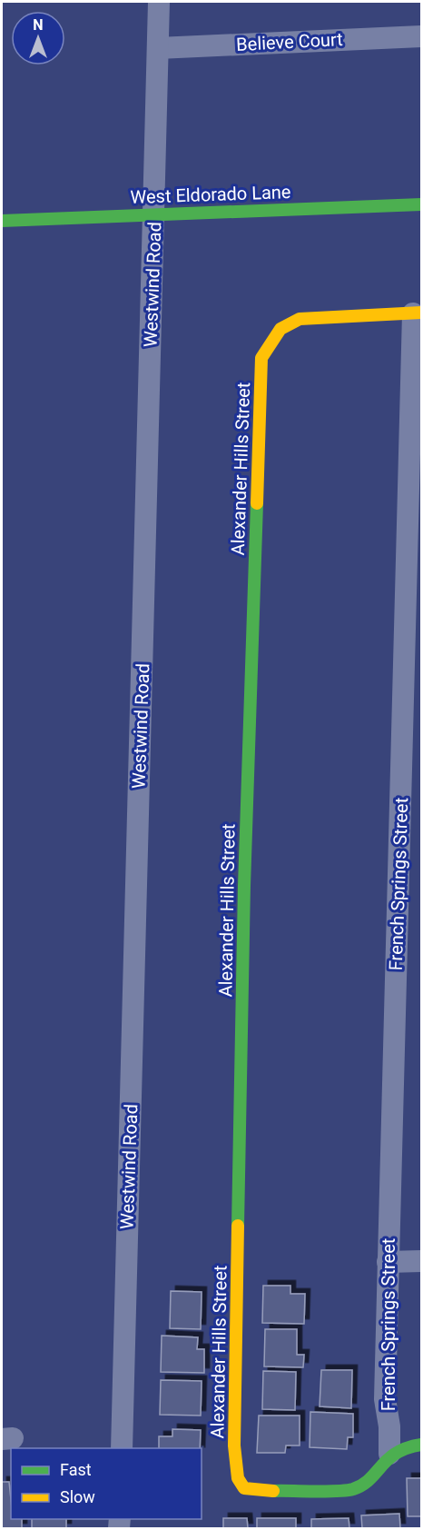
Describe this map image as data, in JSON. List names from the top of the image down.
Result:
{
  "streets": {
    "street": [
      "Believe Court",
      "West Eldorado Lane",
      "Westwind Road",
      "Alexander Hills Street",
      "French Springs Street"
    ]
  },
  "crossings": [
    ["Believe Court", "Westwind Road"],
    ["West Eldorado Lane", "Westwind Road"],
    ["Alexander Hills Street", "French Springs Street"]
  ],
  "legend": ["Fast", "Slow"],
  "north": "top"
}
